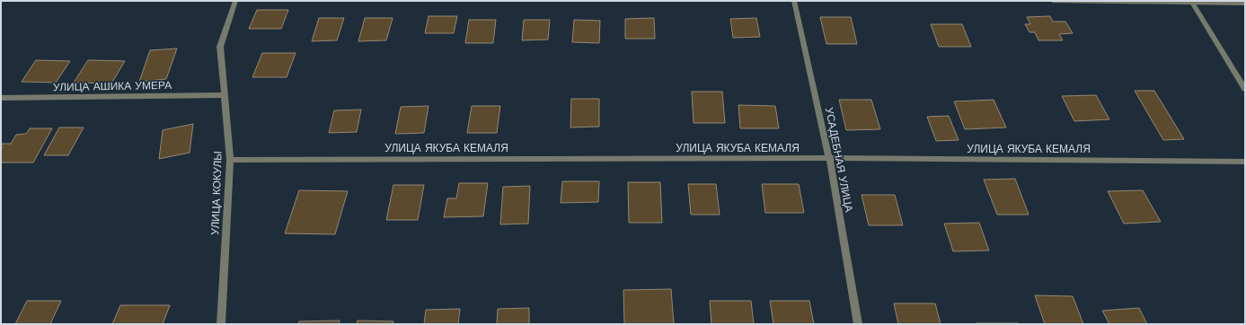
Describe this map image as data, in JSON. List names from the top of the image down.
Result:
{
  "streets": {
    "street": [
      "УЛИЦА АШИКА УМЕРА",
      "УЛИЦА ЯКУБА КЕМАЛЯ",
      "УСАДЕБНАЯ УЛИЦА",
      "УЛИЦА КОКУЛЫ"
    ]
  },
  "crossings": [
    ["УЛИЦА АШИКА УМЕРА", "УЛИЦА КОКУЛЫ"],
    ["УЛИЦА ЯКУБА КЕМАЛЯ", "УСАДЕБНАЯ УЛИЦА"],
    ["УЛИЦА ЯКУБА КЕМАЛЯ", "УЛИЦА КОКУЛЫ"]
  ]
}
